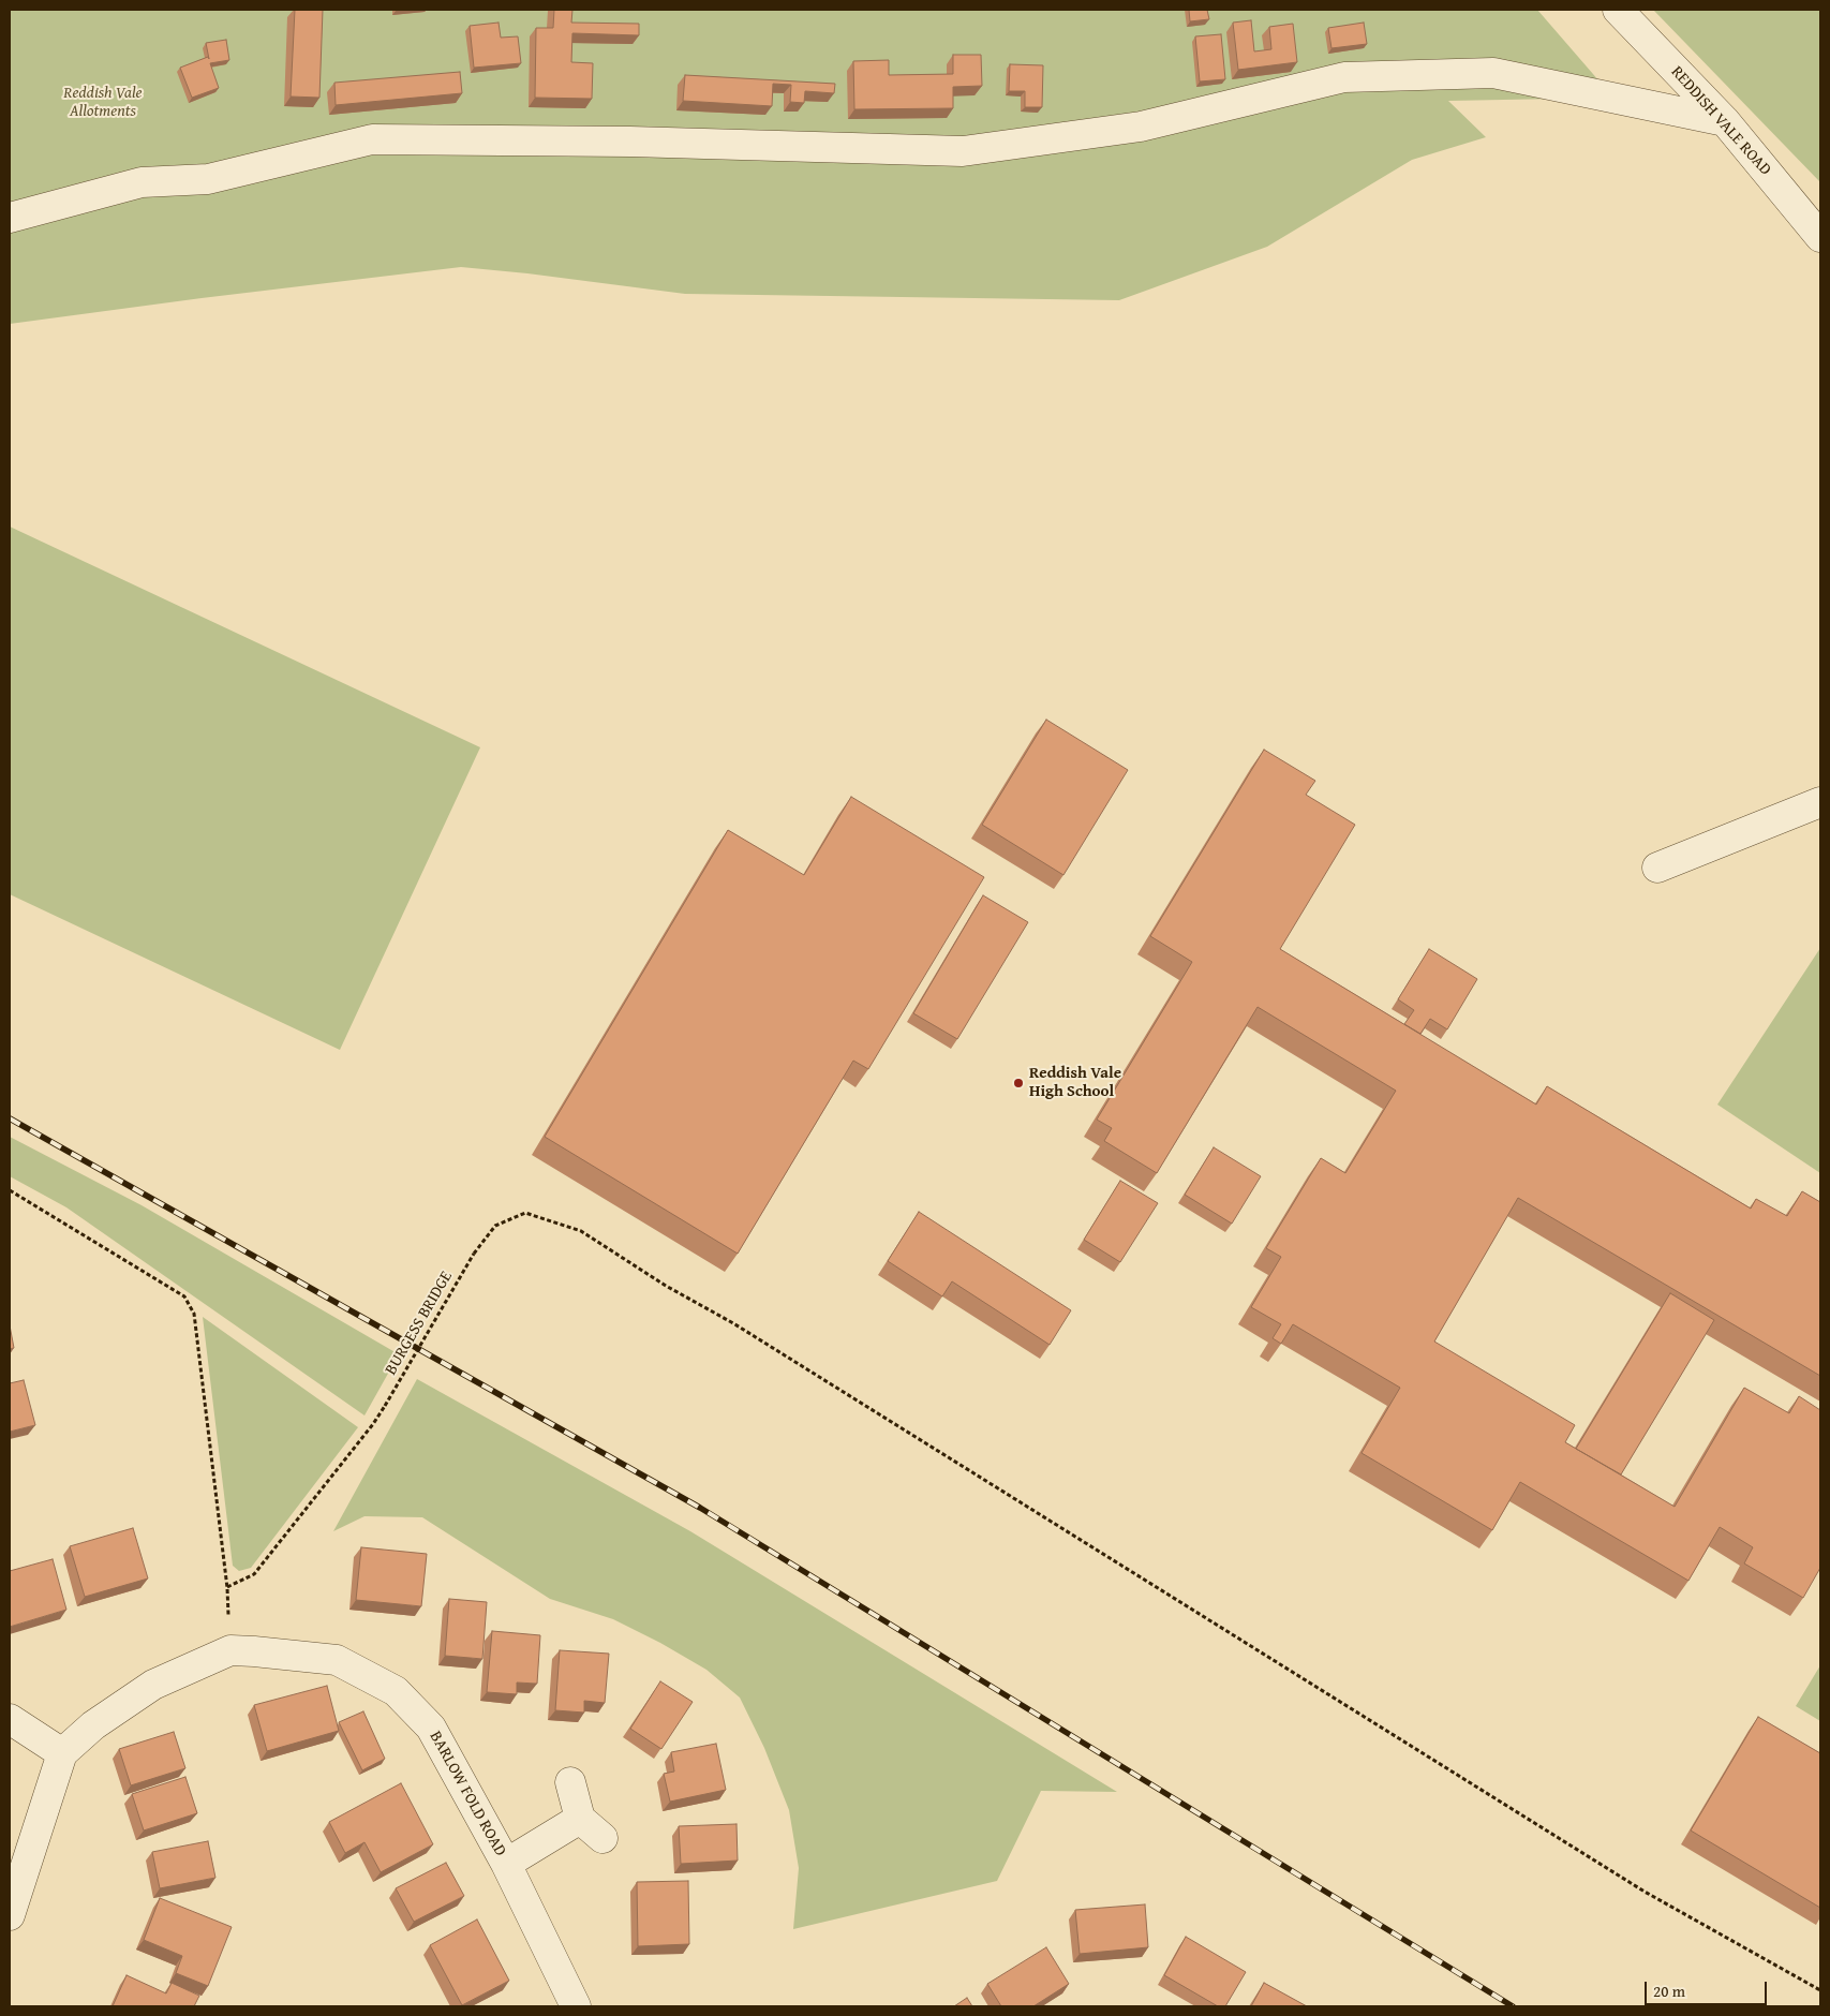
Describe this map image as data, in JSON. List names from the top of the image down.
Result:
{
  "streets": {
    "street": ["REDDISH VALE ROAD", "BARLOW FOLD ROAD"],
    "path": ["BURGESS BRIDGE"]
  },
  "parks": ["Reddish Vale Allotments"],
  "places": ["Reddish Vale High School"],
  "scale_bar": "20 m"
}
